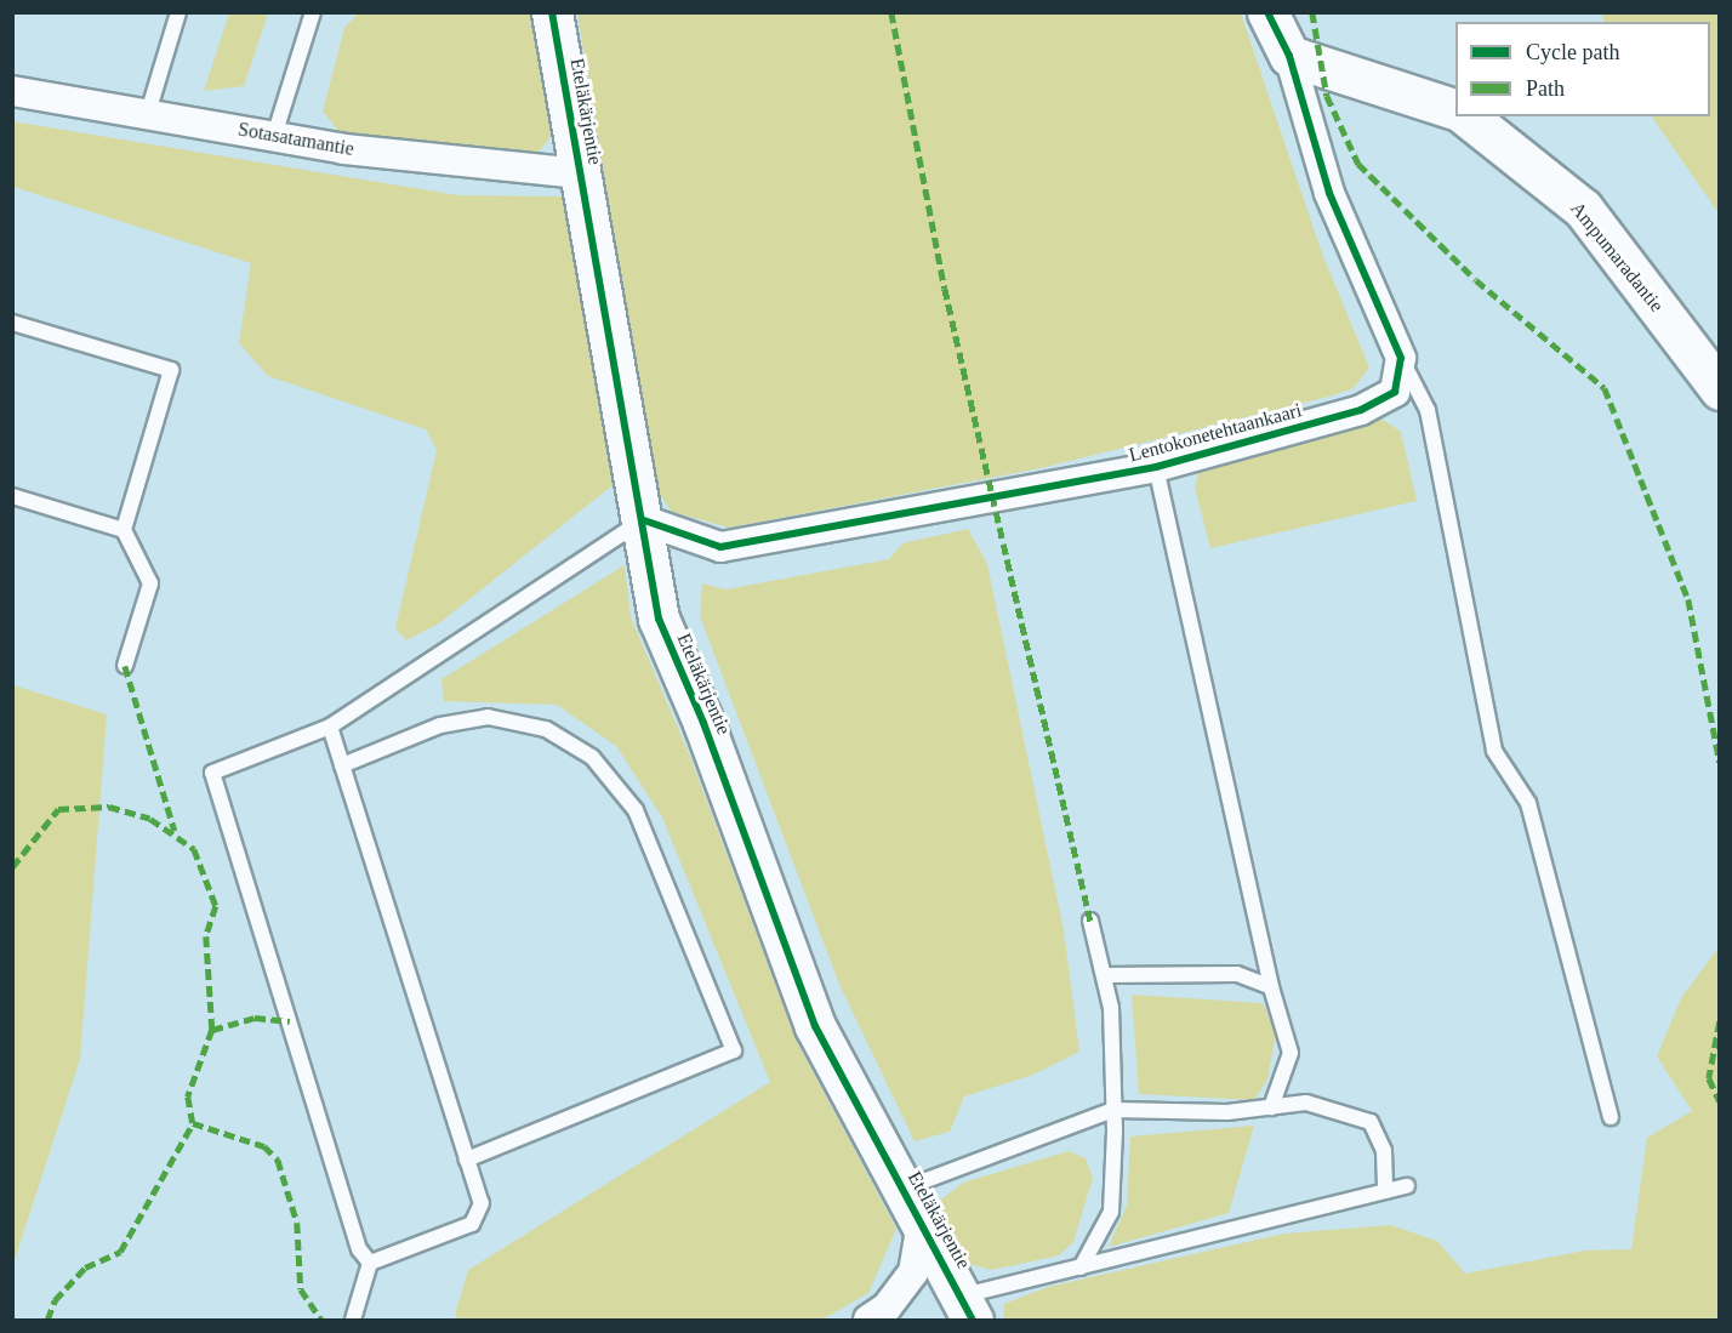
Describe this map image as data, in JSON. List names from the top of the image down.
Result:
{
  "streets": {
    "street": [
      "Eteläkärjentie",
      "Sotasatamantie",
      "Ampumaradantie",
      "Lentokonetehtaankaari"
    ]
  },
  "crossings": [
    ["Eteläkärjentie", "Sotasatamantie"],
    ["Eteläkärjentie", "Lentokonetehtaankaari"]
  ],
  "legend": ["Cycle path", "Path"]
}
